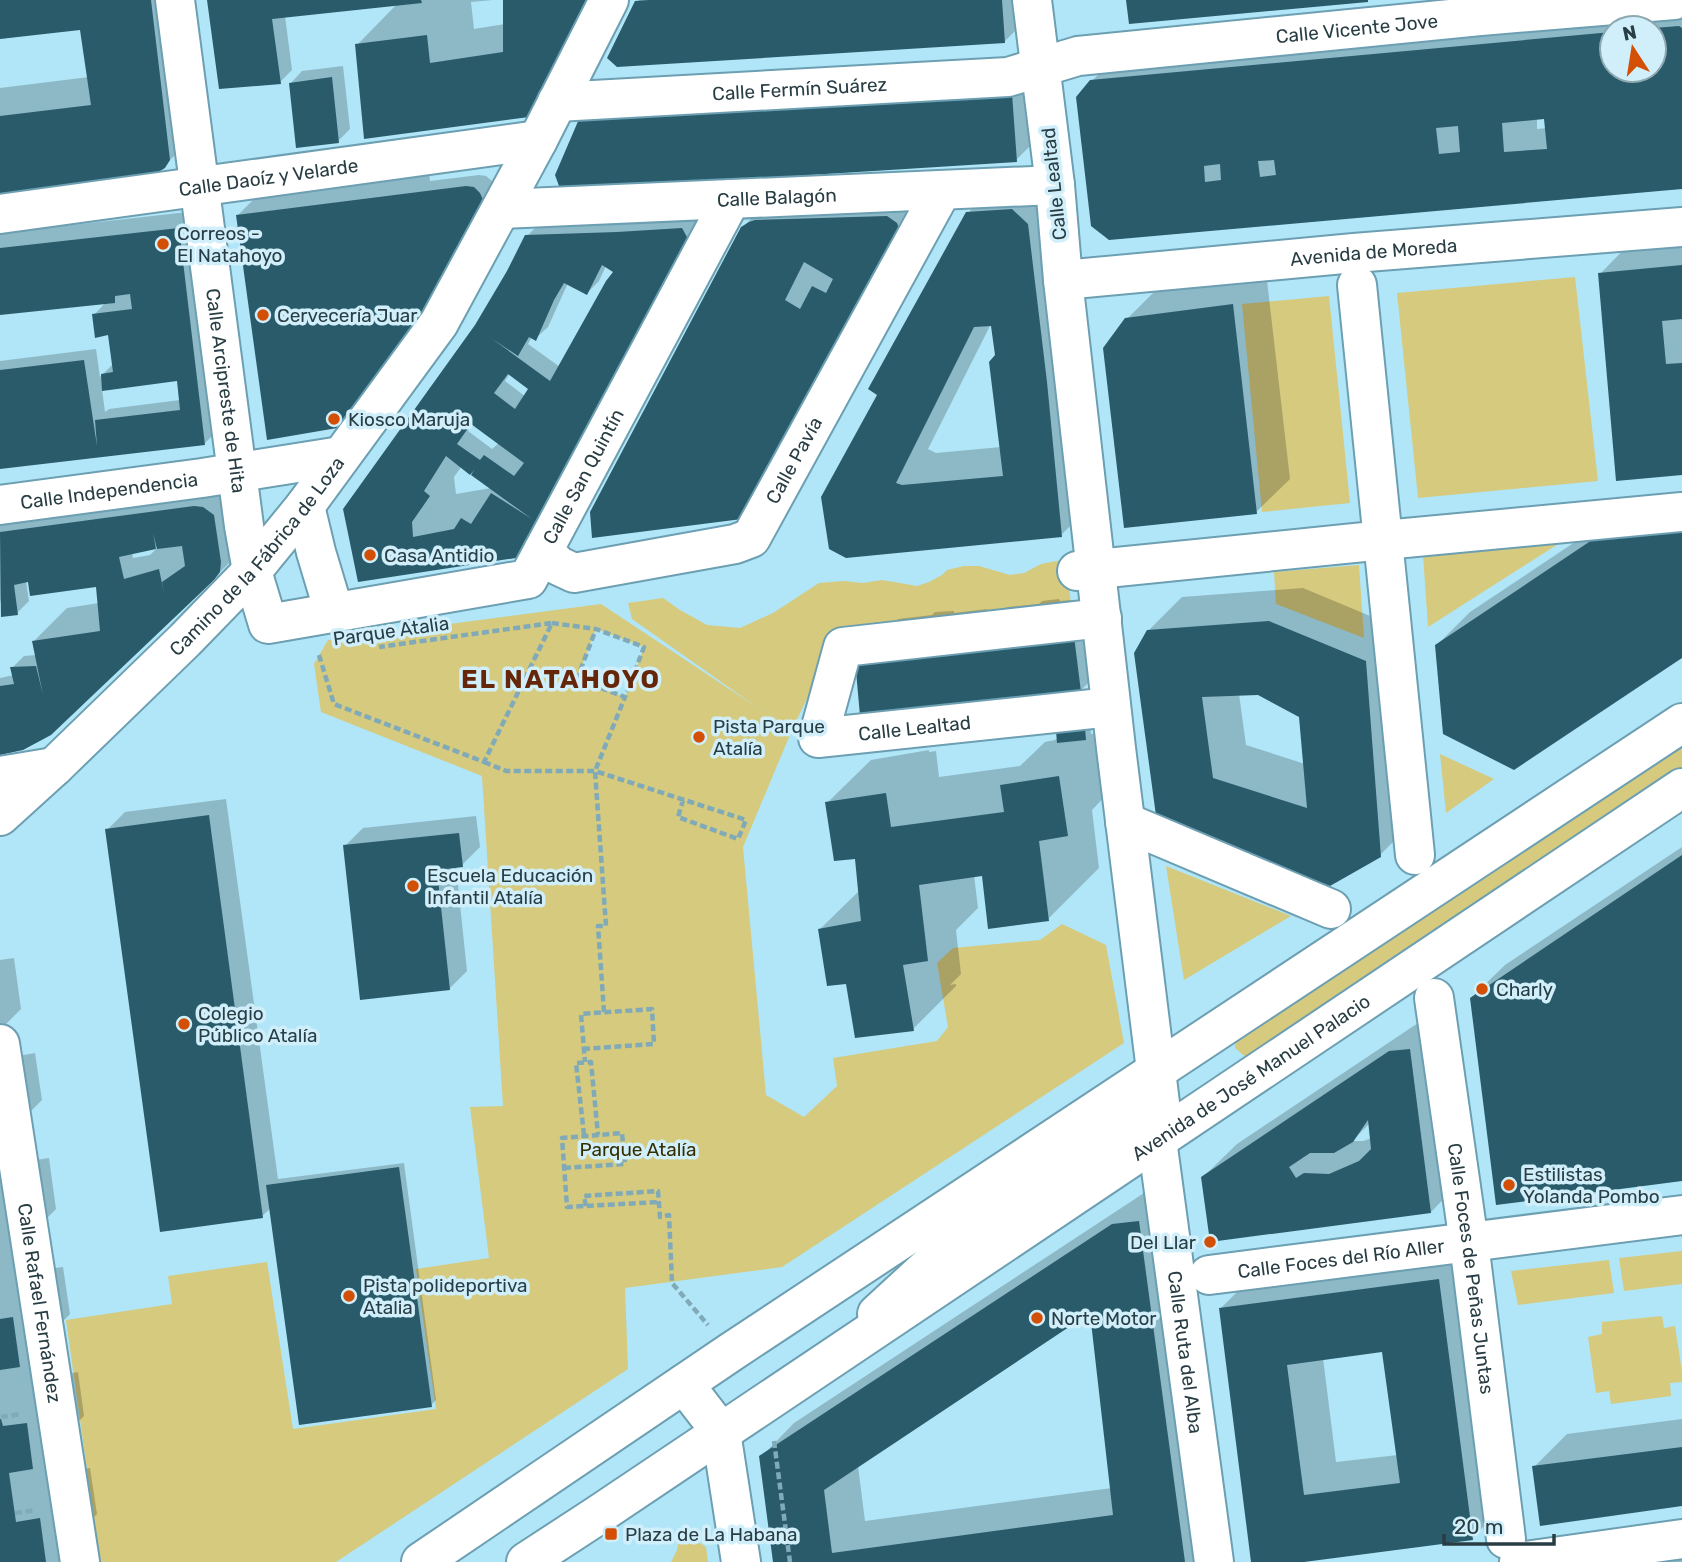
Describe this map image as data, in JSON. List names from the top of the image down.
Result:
{
  "streets": {
    "street": [
      "Calle Vicente Jove",
      "Calle Fermín Suárez",
      "Calle Daoíz y Velarde",
      "Calle Lealtad",
      "Calle Balagón",
      "Avenida de Moreda",
      "Calle Arcipreste de Hita",
      "Calle Pavía",
      "Calle San Quintín",
      "Calle Independencia",
      "Camino de la Fábrica de Loza",
      "Avenida de José Manuel Palacio",
      "Calle Foces del Río Aller",
      "Calle Foces de Peñas Juntas",
      "Calle Rafael Fernández",
      "Calle Ruta del Alba"
    ],
    "path": ["Parque Atalia"]
  },
  "crossings": [
    ["Calle Vicente Jove", "Calle Fermín Suárez"],
    ["Calle Vicente Jove", "Calle Lealtad"],
    ["Calle Fermín Suárez", "Calle Lealtad"],
    ["Calle Fermín Suárez", "Camino de la Fábrica de Loza"],
    ["Calle Daoíz y Velarde", "Calle Arcipreste de Hita"],
    ["Calle Daoíz y Velarde", "Camino de la Fábrica de Loza"],
    ["Calle Lealtad", "Calle Balagón"],
    ["Calle Lealtad", "Avenida de Moreda"],
    ["Calle Lealtad", "Avenida de José Manuel Palacio"],
    ["Calle Balagón", "Calle Pavía"],
    ["Calle Balagón", "Calle San Quintín"],
    ["Calle Balagón", "Camino de la Fábrica de Loza"],
    ["Calle Arcipreste de Hita", "Calle San Quintín"],
    ["Calle Arcipreste de Hita", "Calle Independencia"],
    ["Calle Arcipreste de Hita", "Camino de la Fábrica de Loza"],
    ["Calle Pavía", "Calle San Quintín"],
    ["Calle San Quintín", "Camino de la Fábrica de Loza"],
    ["Calle Independencia", "Camino de la Fábrica de Loza"],
    ["Avenida de José Manuel Palacio", "Calle Ruta del Alba"],
    ["Calle Foces del Río Aller", "Calle Foces de Peñas Juntas"]
  ],
  "districts": ["EL NATAHOYO"],
  "parks": ["Parque Atalía"],
  "places": {
    "other": [
      "Correos - El Natahoyo",
      "Cervecería Juar",
      "Kiosco Maruja",
      "Casa Antidio",
      "Pista Parque Atalía",
      "Escuela Educación Infantil Atalía",
      "Charly",
      "Colegio Público Atalía",
      "Estilistas Yolanda Pombo",
      "Del Llar",
      "Pista polideportiva Atalia",
      "Norte Motor"
    ],
    "transit": ["Plaza de La Habana"]
  },
  "scale_bar": "20 m",
  "north": "top"
}
